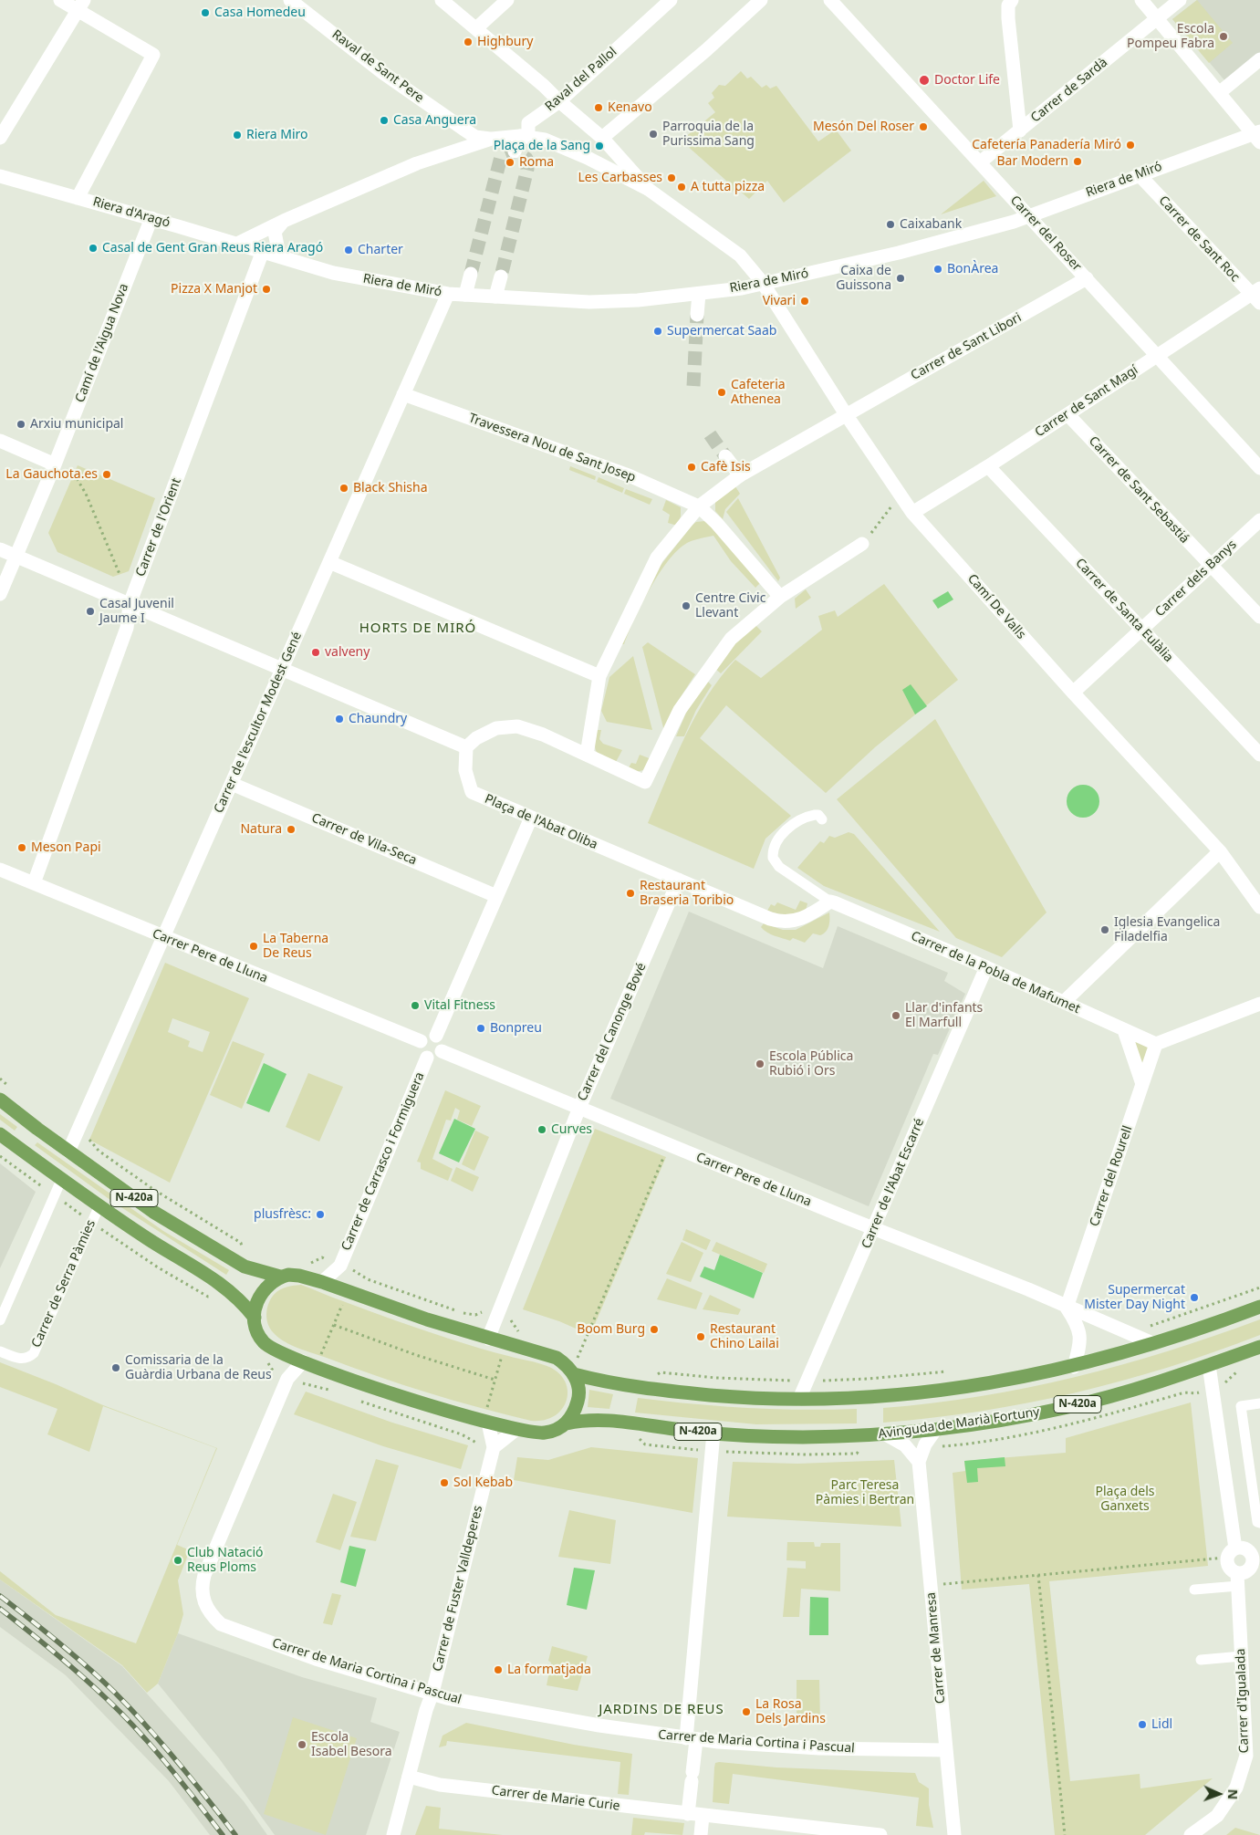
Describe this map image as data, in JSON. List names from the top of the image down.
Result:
{
  "streets": {
    "main road": ["N-420a", "Avinguda de Marià Fortuny"],
    "street": [
      "Raval de Sant Pere",
      "Raval del Pallol",
      "Carrer de Sardà",
      "Riera de Miró",
      "Riera d'Aragó",
      "Carrer del Roser",
      "Carrer de Sant Roc",
      "Camí de l'Aigua Nova",
      "Carrer de Sant Libori",
      "Carrer de Sant Magí",
      "Travessera Nou de Sant Josep",
      "Carrer de Sant Sebastiá",
      "Carrer de l'Orient",
      "Carrer dels Banys",
      "Camí De Valls",
      "Carrer de Santa Eulàlia",
      "Carrer de l'escultor Modest Gené",
      "Plaça de l'Abat Oliba",
      "Carrer de Vila-Seca",
      "Carrer Pere de Lluna",
      "Carrer de la Pobla de Mafumet",
      "Carrer del Canonge Bové",
      "Carrer de Carrasco i Formiguera",
      "Carrer del Rourell",
      "Carrer de l'Abat Escarré",
      "Carrer de Fuster Valldeperes",
      "Carrer de Manresa",
      "Carrer de Maria Cortina i Pascual",
      "Carrer d'Igualada",
      "Carrer de Marie Curie"
    ],
    "lane": ["Carrer de Serra Pàmies"]
  },
  "crossings": [
    ["Carrer de Sardà", "Carrer del Roser"],
    ["Riera de Miró", "Riera d'Aragó"],
    ["Riera de Miró", "Carrer del Roser"],
    ["Riera de Miró", "Carrer de Sant Roc"],
    ["Riera de Miró", "Carrer de l'Orient"],
    ["Riera de Miró", "Camí De Valls"],
    ["Riera de Miró", "Carrer de l'escultor Modest Gené"],
    ["Riera d'Aragó", "Camí de l'Aigua Nova"],
    ["Riera d'Aragó", "Carrer de l'Orient"],
    ["Carrer del Roser", "Carrer de Sant Libori"],
    ["Carrer del Roser", "Carrer de Sant Magí"],
    ["Carrer de Sant Roc", "Carrer de Sant Magí"],
    ["Carrer de Sant Libori", "Travessera Nou de Sant Josep"],
    ["Carrer de Sant Libori", "Camí De Valls"],
    ["Carrer de Sant Magí", "Carrer de Sant Sebastiá"],
    ["Carrer de Sant Magí", "Camí De Valls"],
    ["Carrer de Sant Magí", "Carrer de Santa Eulàlia"],
    ["Travessera Nou de Sant Josep", "Carrer de l'escultor Modest Gené"],
    ["Carrer de Sant Sebastiá", "Carrer dels Banys"],
    ["Carrer de l'Orient", "Carrer Pere de Lluna"],
    ["Carrer dels Banys", "Camí De Valls"],
    ["Carrer dels Banys", "Carrer de Santa Eulàlia"],
    ["Carrer de l'escultor Modest Gené", "Carrer de Vila-Seca"],
    ["Carrer de l'escultor Modest Gené", "Carrer Pere de Lluna"],
    ["Carrer de l'escultor Modest Gené", "N-420a"],
    ["Plaça de l'Abat Oliba", "Carrer de la Pobla de Mafumet"],
    ["Plaça de l'Abat Oliba", "Carrer del Canonge Bové"],
    ["Carrer Pere de Lluna", "Carrer del Canonge Bové"],
    ["Carrer Pere de Lluna", "Carrer de Carrasco i Formiguera"],
    ["Carrer Pere de Lluna", "Carrer del Rourell"],
    ["Carrer Pere de Lluna", "Carrer de l'Abat Escarré"],
    ["Carrer Pere de Lluna", "N-420a"],
    ["Carrer de la Pobla de Mafumet", "Carrer del Rourell"],
    ["Carrer de la Pobla de Mafumet", "Carrer de l'Abat Escarré"],
    ["Carrer del Canonge Bové", "N-420a"],
    ["Carrer de Carrasco i Formiguera", "N-420a"],
    ["Carrer de Carrasco i Formiguera", "Carrer de Maria Cortina i Pascual"],
    ["Carrer de l'Abat Escarré", "N-420a"],
    ["N-420a", "Carrer de Serra Pàmies"],
    ["N-420a", "Avinguda de Marià Fortuny"],
    ["N-420a", "Carrer de Fuster Valldeperes"],
    ["N-420a", "Carrer de Maria Cortina i Pascual"],
    ["Avinguda de Marià Fortuny", "Carrer de Fuster Valldeperes"],
    ["Avinguda de Marià Fortuny", "Carrer de Manresa"],
    ["Carrer de Fuster Valldeperes", "Carrer de Maria Cortina i Pascual"],
    ["Carrer de Fuster Valldeperes", "Carrer de Marie Curie"],
    ["Carrer de Manresa", "Carrer de Maria Cortina i Pascual"]
  ],
  "districts": ["HORTS DE MIRÓ", "JARDINS DE REUS"],
  "parks": ["Parc Teresa Pàmies i Bertran", "Plaça dels Ganxets"],
  "places": [
    "Casa Homedeu",
    "Escola Pompeu Fabra",
    "Highbury",
    "Doctor Life",
    "Kenavo",
    "Casa Anguera",
    "Mesón Del Roser",
    "Parroquia de la Purissima Sang",
    "Riera Miro",
    "Cafetería Panadería Miró",
    "Plaça de la Sang",
    "Bar Modern",
    "Roma",
    "Les Carbasses",
    "A tutta pizza",
    "Caixabank",
    "Casal de Gent Gran Reus Riera Aragó",
    "Charter",
    "BonÀrea",
    "Caixa de Guissona",
    "Pizza X Manjot",
    "Vivari",
    "Supermercat Saab",
    "Cafeteria Athenea",
    "Arxiu municipal",
    "Cafè Isis",
    "La Gauchota.es",
    "Black Shisha",
    "Centre Civic Llevant",
    "Casal Juvenil Jaume I",
    "valveny",
    "Chaundry",
    "Natura",
    "Meson Papi",
    "Restaurant Braseria Toribio",
    "Iglesia Evangelica Filadelfia",
    "La Taberna De Reus",
    "Vital Fitness",
    "Llar d'infants El Marfull",
    "Bonpreu",
    "Escola Pública Rubió i Ors",
    "Curves",
    "plusfrèsc:",
    "Supermercat Mister Day Night",
    "Boom Burg",
    "Restaurant Chino Lailai",
    "Comissaria de la Guàrdia Urbana de Reus",
    "Sol Kebab",
    "Club Natació Reus Ploms",
    "La formatjada",
    "La Rosa Dels Jardins",
    "Lidl",
    "Escola Isabel Besora"
  ],
  "north": "right"
}
